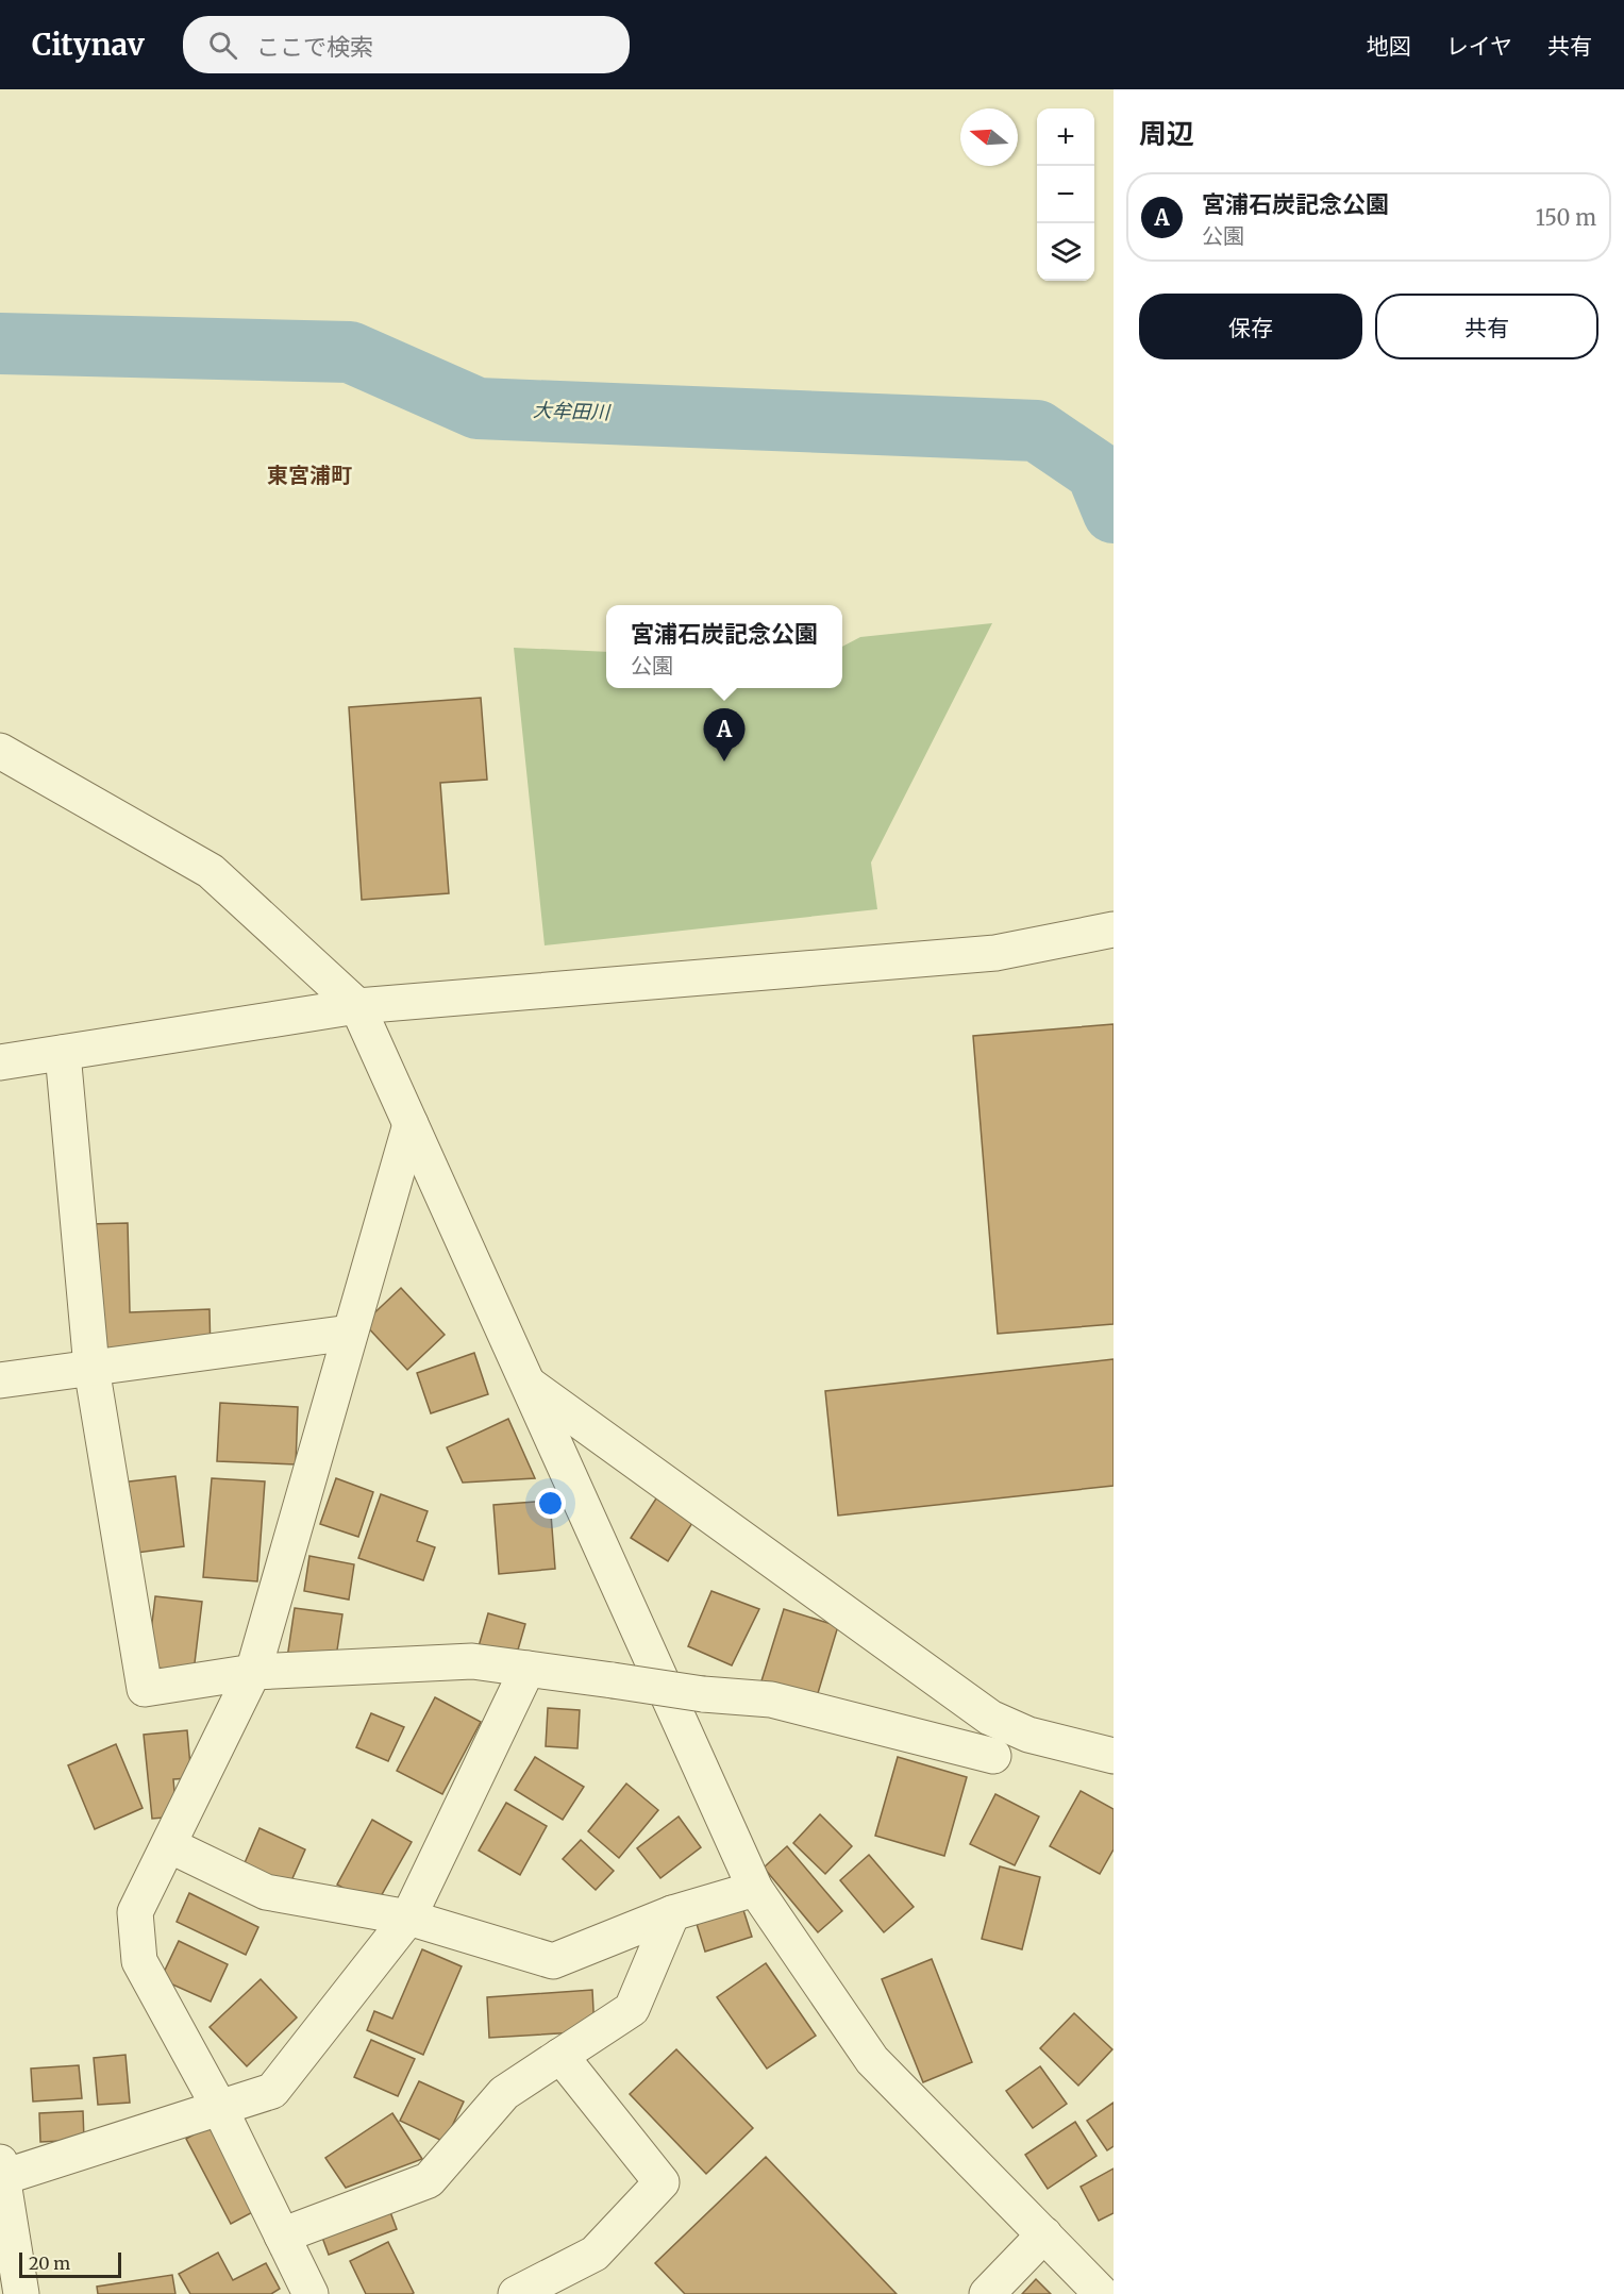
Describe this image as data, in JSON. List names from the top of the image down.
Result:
{
  "districts": ["東宮浦町"],
  "water": ["大牟田川"],
  "scale_bar": "20 m",
  "north": "left",
  "page": {
    "header": "Citynav",
    "search": "ここで検索",
    "nav": ["地図", "レイヤ", "共有"],
    "heading": "周辺",
    "map_buttons": ["+", "−"],
    "list": [
      {
        "mark": "A",
        "name": "宮浦石炭記念公園",
        "note": "公園",
        "value": "150 m"
      }
    ],
    "buttons": ["保存", "共有"],
    "popup": ["宮浦石炭記念公園", "公園"],
    "pins": "A",
    "scale": "20 m"
  }
}
